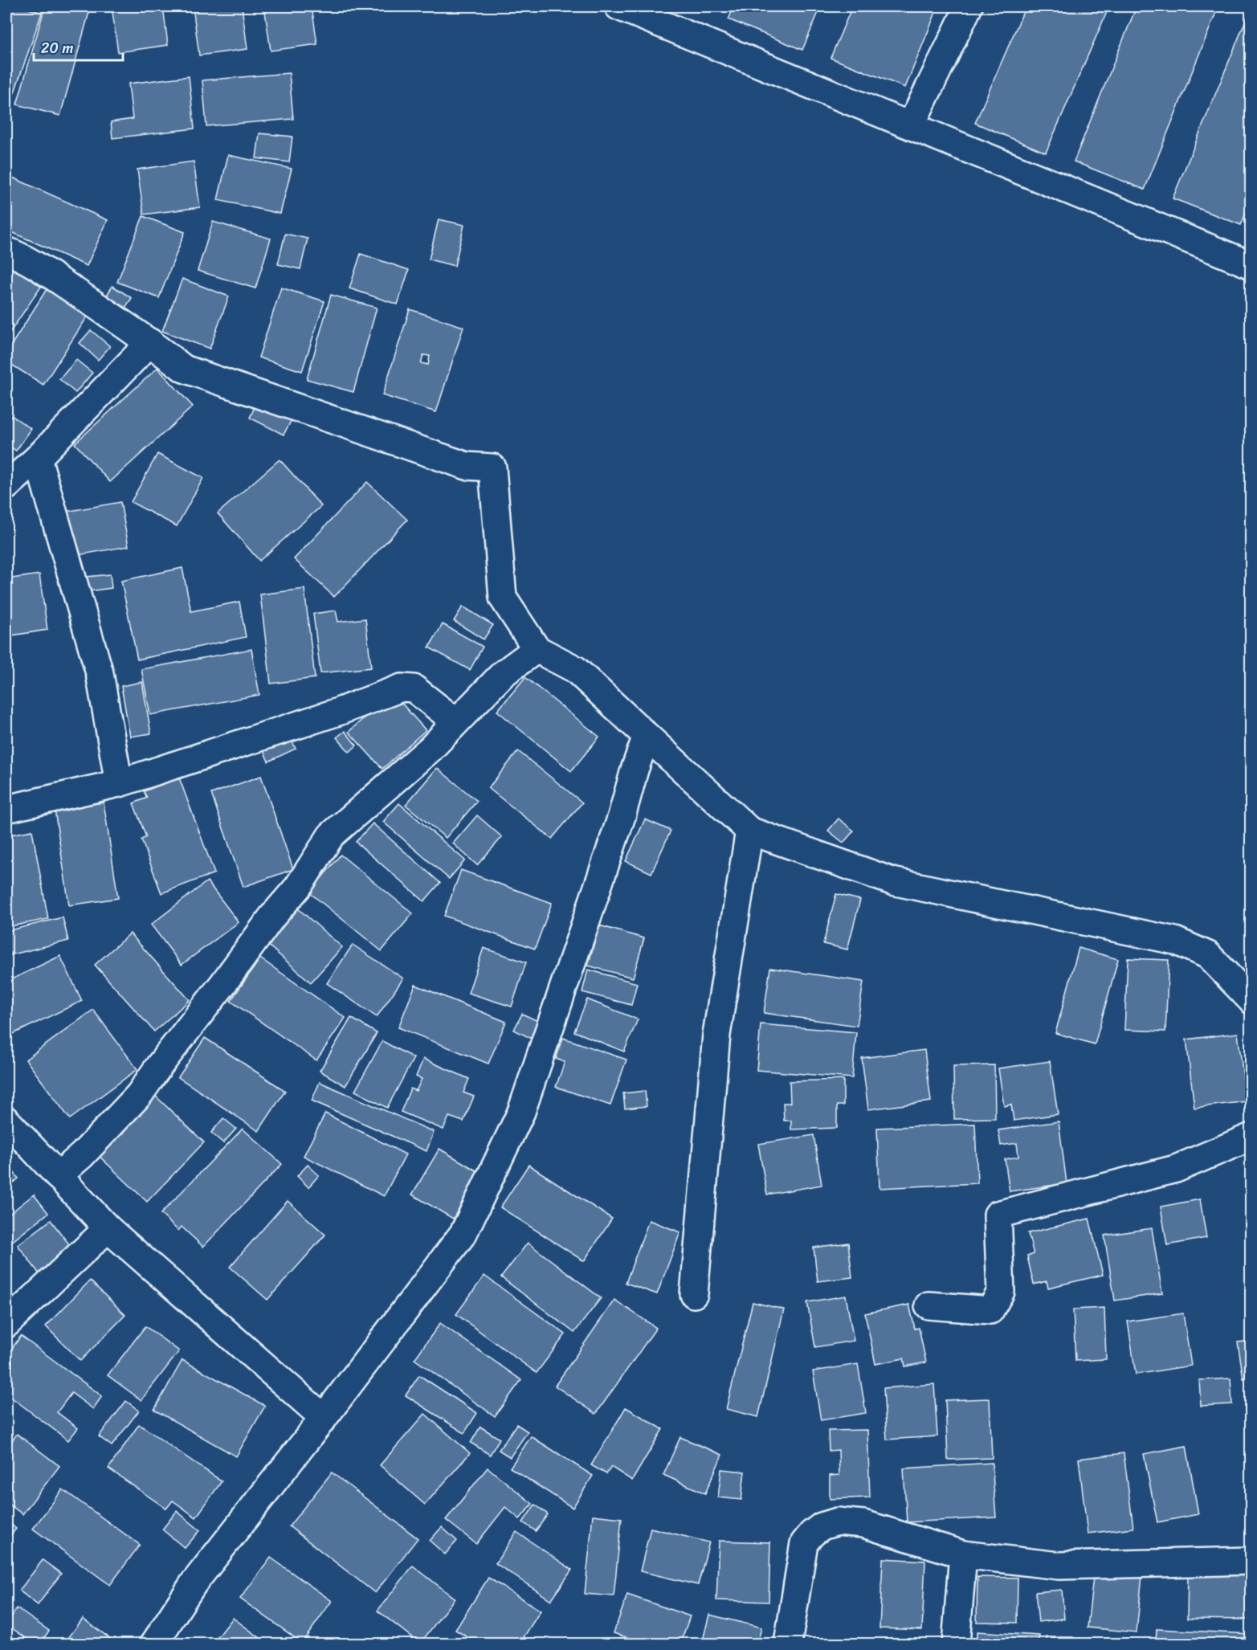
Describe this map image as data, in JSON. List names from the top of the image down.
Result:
{
  "scale_bar": "20 m"
}
